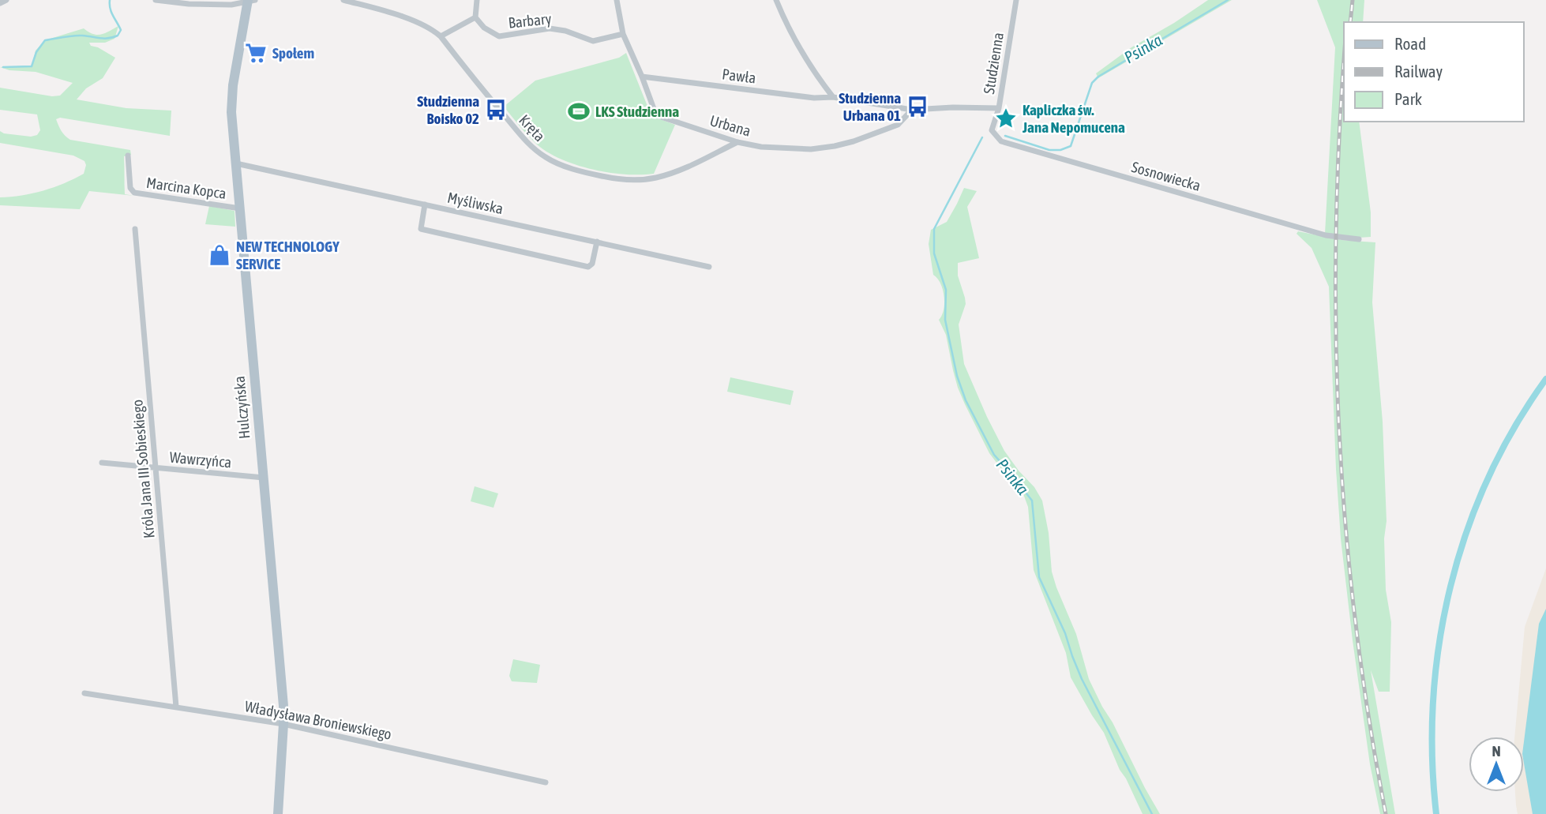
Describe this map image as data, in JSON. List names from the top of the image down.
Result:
{
  "streets": {
    "main road": ["Hulczyńska"],
    "street": [
      "Barbary",
      "Studzienna",
      "Pawła",
      "Urbana",
      "Kręta",
      "Sosnowiecka",
      "Marcina Kopca",
      "Myśliwska",
      "Wawrzyńca",
      "Króla Jana III Sobieskiego",
      "Władysława Broniewskiego"
    ]
  },
  "crossings": [
    ["Barbary", "Urbana"],
    ["Studzienna", "Pawła"],
    ["Studzienna", "Sosnowiecka"],
    ["Pawła", "Urbana"],
    ["Urbana", "Kręta"],
    ["Marcina Kopca", "Hulczyńska"],
    ["Myśliwska", "Hulczyńska"],
    ["Hulczyńska", "Wawrzyńca"],
    ["Hulczyńska", "Władysława Broniewskiego"],
    ["Wawrzyńca", "Króla Jana III Sobieskiego"],
    ["Króla Jana III Sobieskiego", "Władysława Broniewskiego"]
  ],
  "water": ["Psinka"],
  "places": {
    "supermarket": ["Społem"],
    "bus stop": ["Studzienna Urbana 01", "Studzienna Boisko 02"],
    "sports": ["LKS Studzienna"],
    "place": ["Kapliczka św. Jana Nepomucena"],
    "shop": ["NEW TECHNOLOGY SERVICE"]
  },
  "legend": ["Road", "Railway", "Park"],
  "north": "top"
}
